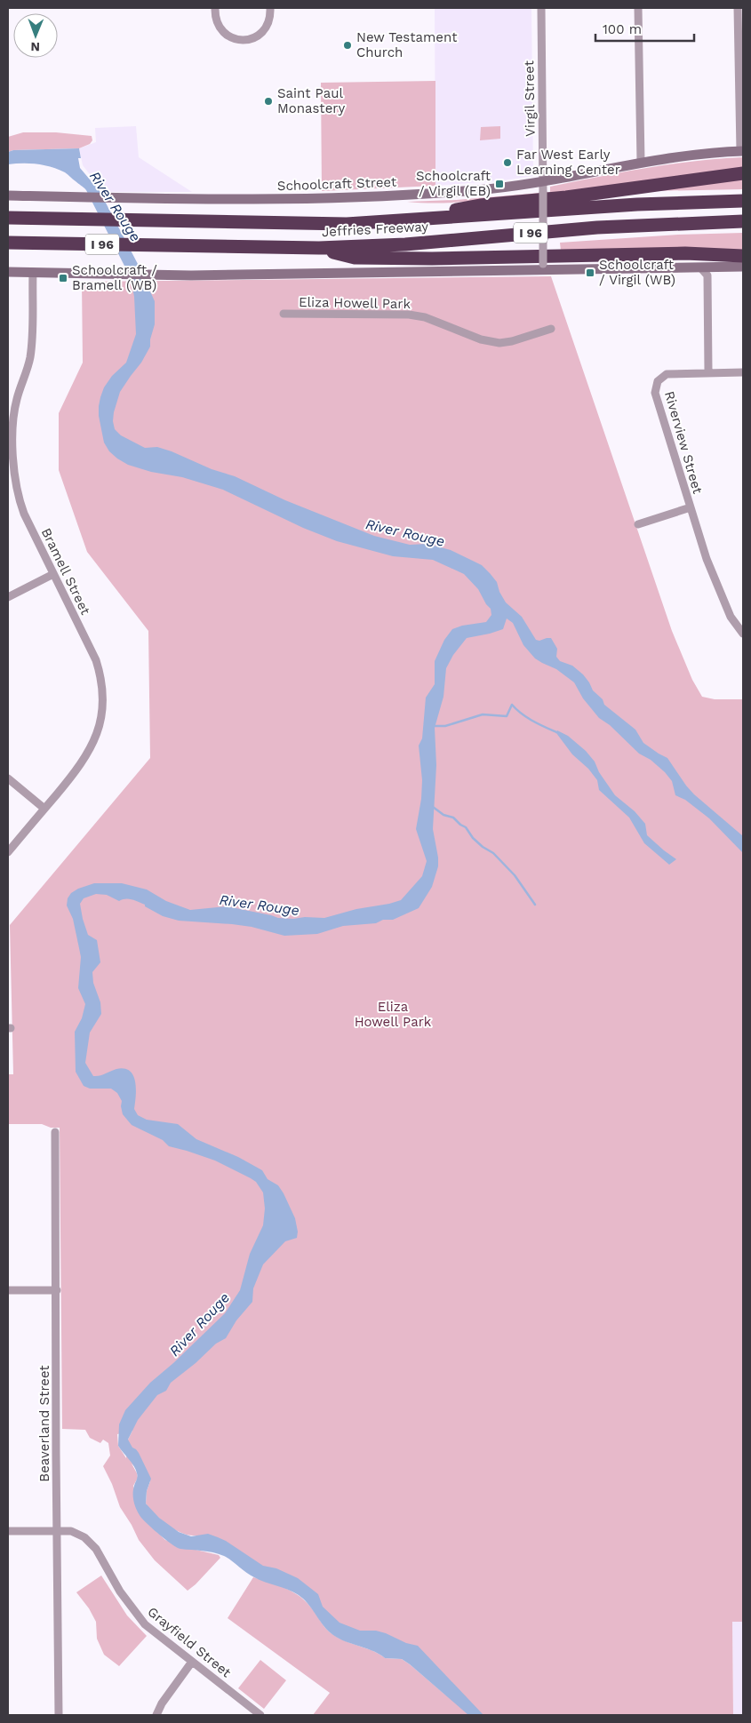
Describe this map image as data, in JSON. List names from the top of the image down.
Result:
{
  "streets": {
    "highway": ["Jeffries Freeway", "I 96"],
    "main road": ["Schoolcraft Street"],
    "street": [
      "Virgil Street",
      "Eliza Howell Park",
      "Riverview Street",
      "Bramell Street",
      "Beaverland Street",
      "Grayfield Street"
    ]
  },
  "crossings": [
    ["Virgil Street", "Schoolcraft Street"],
    ["Beaverland Street", "Grayfield Street"]
  ],
  "water": ["River Rouge"],
  "parks": ["Eliza Howell Park"],
  "places": {
    "other": ["New Testament Church", "Saint Paul Monastery", "Far West Early Learning Center"],
    "transit": ["Schoolcraft / Virgil (EB)", "Schoolcraft / Virgil (WB)", "Schoolcraft / Bramell (WB)"]
  },
  "scale_bar": "100 m",
  "north": "bottom"
}
